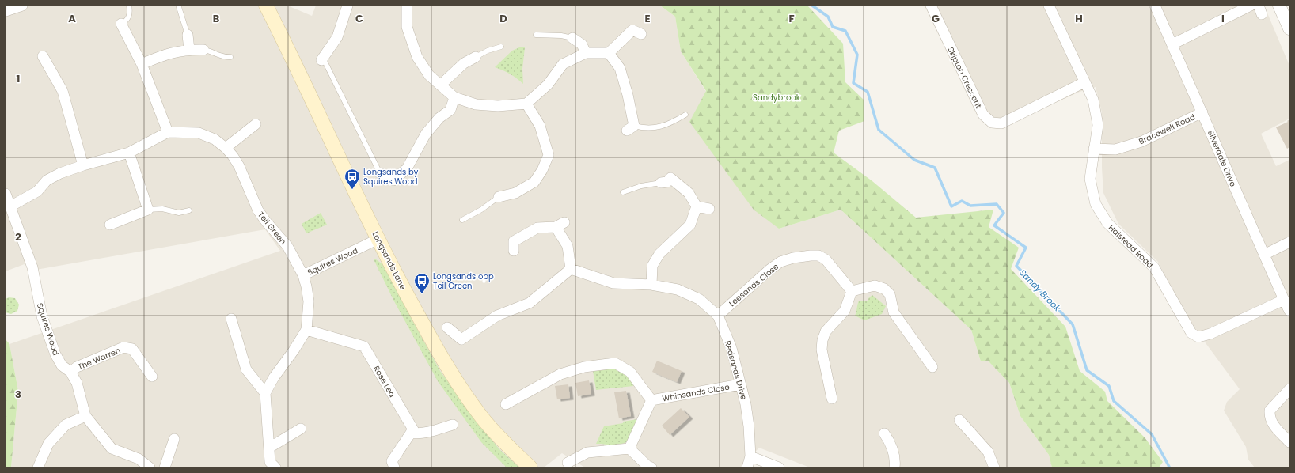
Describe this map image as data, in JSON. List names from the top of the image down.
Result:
{
  "streets": {
    "main road": ["Longsands Lane"],
    "street": [
      "Skipton Crescent",
      "Bracewell Road",
      "Silverdale Drive",
      "Teil Green",
      "Halstead Road",
      "Squires Wood",
      "Leesands Close",
      "The Warren",
      "Redsands Drive",
      "Rose Lea",
      "Whinsands Close"
    ]
  },
  "crossings": [
    ["Skipton Crescent", "Halstead Road"],
    ["Bracewell Road", "Silverdale Drive"],
    ["Bracewell Road", "Halstead Road"],
    ["Silverdale Drive", "Halstead Road"],
    ["Teil Green", "Squires Wood"],
    ["Longsands Lane", "Squires Wood"],
    ["Squires Wood", "The Warren"],
    ["Squires Wood", "Rose Lea"],
    ["Leesands Close", "Redsands Drive"],
    ["Redsands Drive", "Whinsands Close"]
  ],
  "water": ["Sandy Brook"],
  "parks": ["Sandybrook"],
  "places": {
    "bus stop": ["Longsands by Squires Wood", "Longsands opp Teil Green"]
  },
  "grid": {
    "columns": [
      "A",
      "B",
      "C",
      "D",
      "E",
      "F",
      "G",
      "H",
      "I"
    ],
    "rows": ["1", "2", "3"]
  }
}
